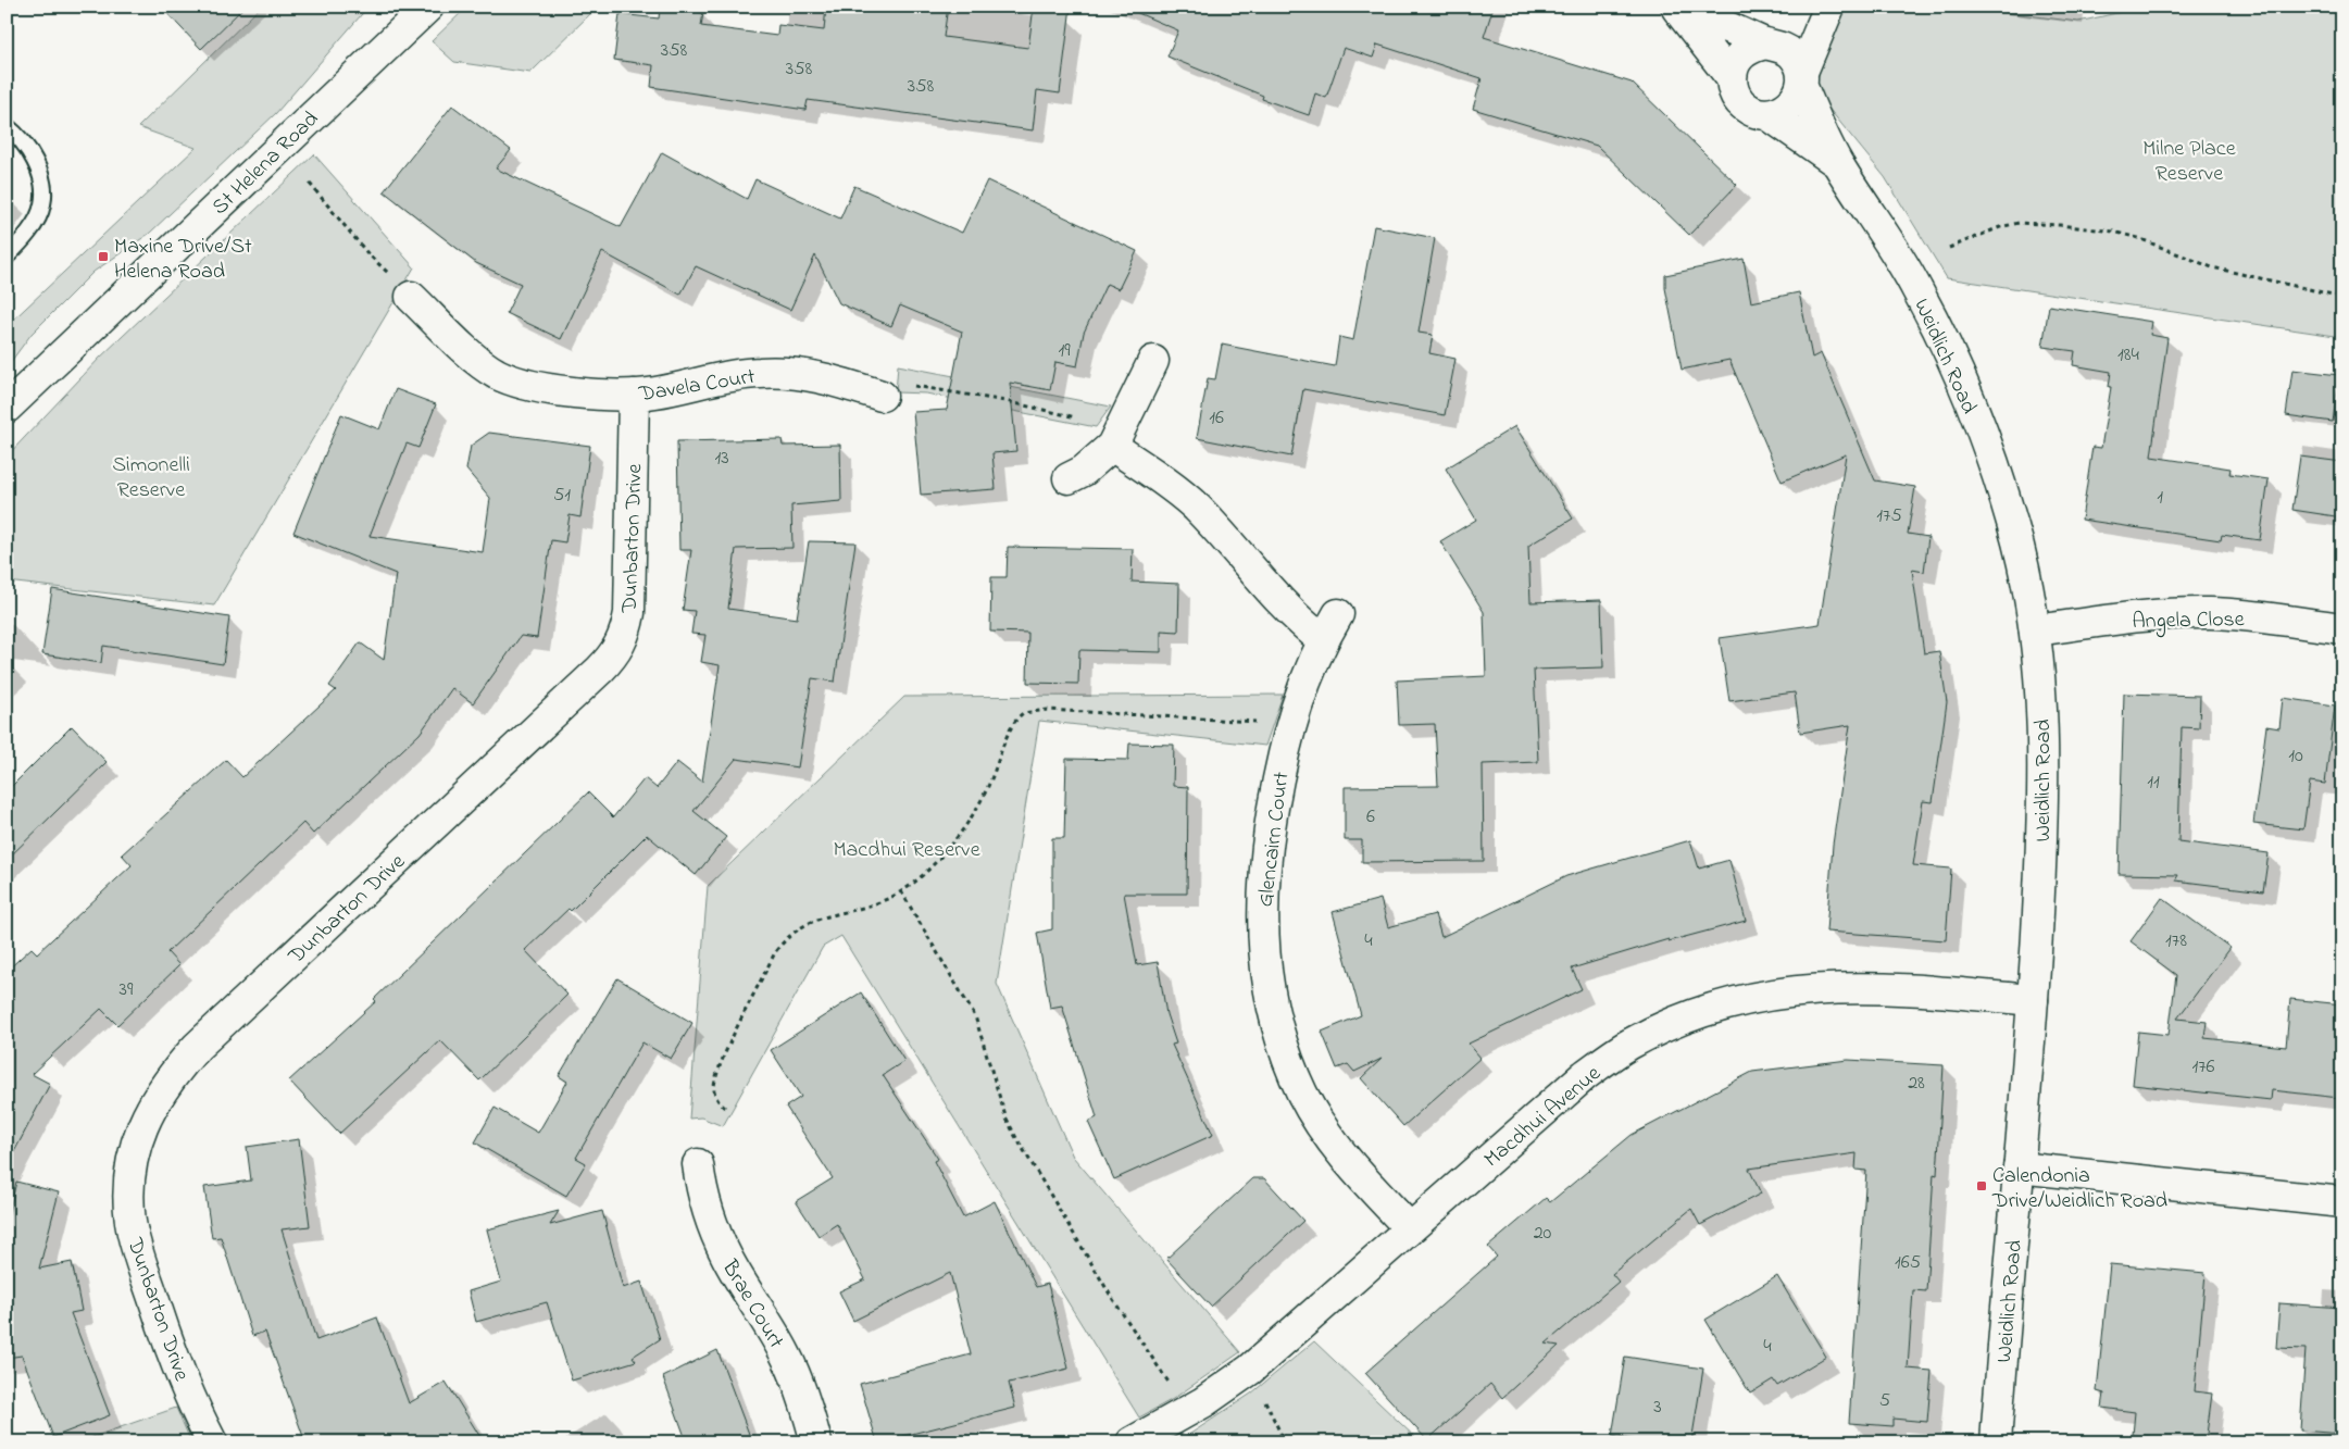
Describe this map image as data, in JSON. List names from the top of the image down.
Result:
{
  "streets": {
    "street": [
      "St Helena Road",
      "Weidlich Road",
      "Davela Court",
      "Dunbarton Drive",
      "Angela Close",
      "Glencairn Court",
      "Macdhui Avenue",
      "Brae Court"
    ]
  },
  "crossings": [
    ["Weidlich Road", "Angela Close"],
    ["Weidlich Road", "Macdhui Avenue"],
    ["Davela Court", "Dunbarton Drive"],
    ["Glencairn Court", "Macdhui Avenue"]
  ],
  "parks": ["Milne Place Reserve", "Simonelli Reserve", "Macdhui Reserve"],
  "places": {
    "transit": ["Maxine Drive/St Helena Road", "Calendonia Drive/Weidlich Road"]
  },
  "house_numbers": [
    "358",
    "358",
    "358",
    "19",
    "184",
    "16",
    "13",
    "51",
    "1",
    "175",
    "10",
    "11",
    "6",
    "4",
    "178",
    "39",
    "176",
    "28",
    "20",
    "165",
    "4",
    "5",
    "3"
  ]
}
